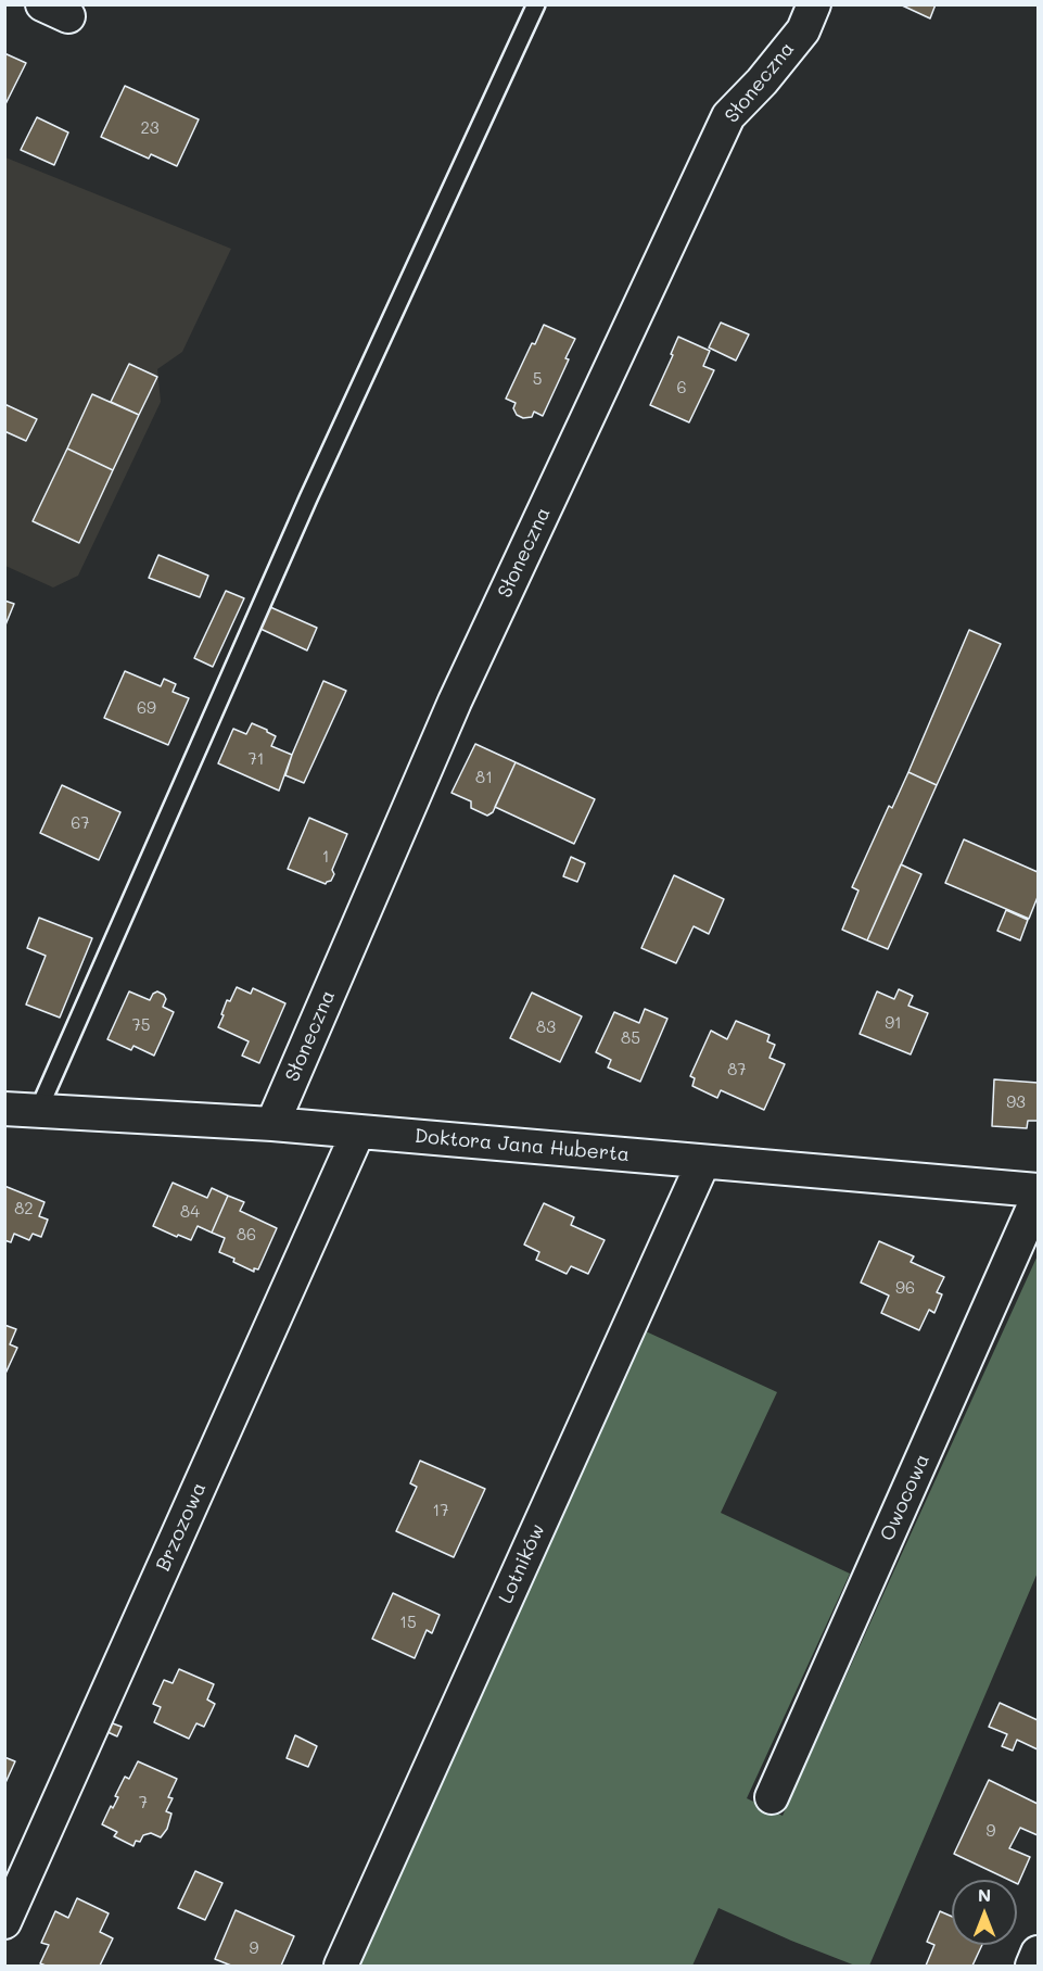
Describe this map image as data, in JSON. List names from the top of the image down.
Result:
{
  "streets": {
    "street": [
      "Słoneczna",
      "Doktora Jana Huberta",
      "Owocowa",
      "Brzozowa",
      "Lotników"
    ]
  },
  "crossings": [
    ["Słoneczna", "Doktora Jana Huberta"],
    ["Doktora Jana Huberta", "Brzozowa"],
    ["Doktora Jana Huberta", "Lotników"]
  ],
  "house_numbers": [
    "23",
    "5",
    "6",
    "69",
    "71",
    "81",
    "67",
    "1",
    "91",
    "75",
    "83",
    "85",
    "87",
    "93",
    "82",
    "84",
    "86",
    "96",
    "17",
    "15",
    "7",
    "9",
    "9"
  ],
  "north": "top"
}
